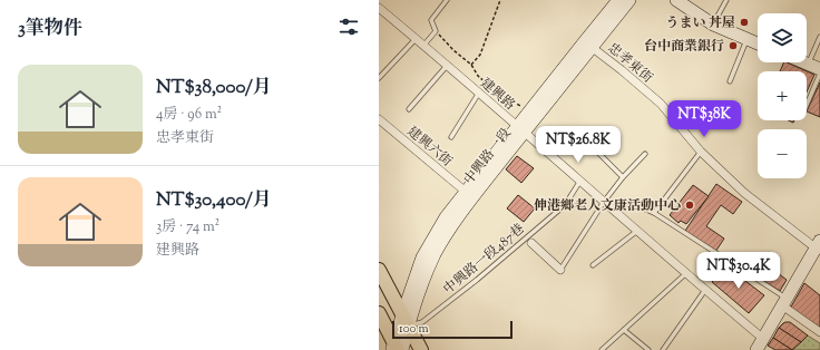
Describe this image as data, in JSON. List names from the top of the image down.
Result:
{
  "streets": {
    "main road": ["中興路一段"],
    "street": ["忠孝東街", "建興路", "建興六街"],
    "lane": ["中興路一段487巷"]
  },
  "crossings": [
    ["忠孝東街", "中興路一段"],
    ["建興路", "中興路一段"],
    ["建興路", "中興路一段487巷"],
    ["建興六街", "中興路一段"],
    ["中興路一段", "中興路一段487巷"]
  ],
  "places": ["うまい 丼屋", "台中商業銀行", "伸港鄉老人文康活動中心"],
  "scale_bar": "100 m",
  "page": {
    "heading": "3筆物件",
    "map_buttons": ["+", "−"],
    "list": [
      {
        "name": "NT$38,000/月",
        "note": "4房 · 96 m² · 忠孝東街"
      },
      {
        "name": "NT$30,400/月",
        "note": "3房 · 74 m² · 建興路"
      }
    ],
    "price": ["NT$38K", "NT$26.8K", "NT$30.4K"],
    "scale": "100 m"
  }
}
